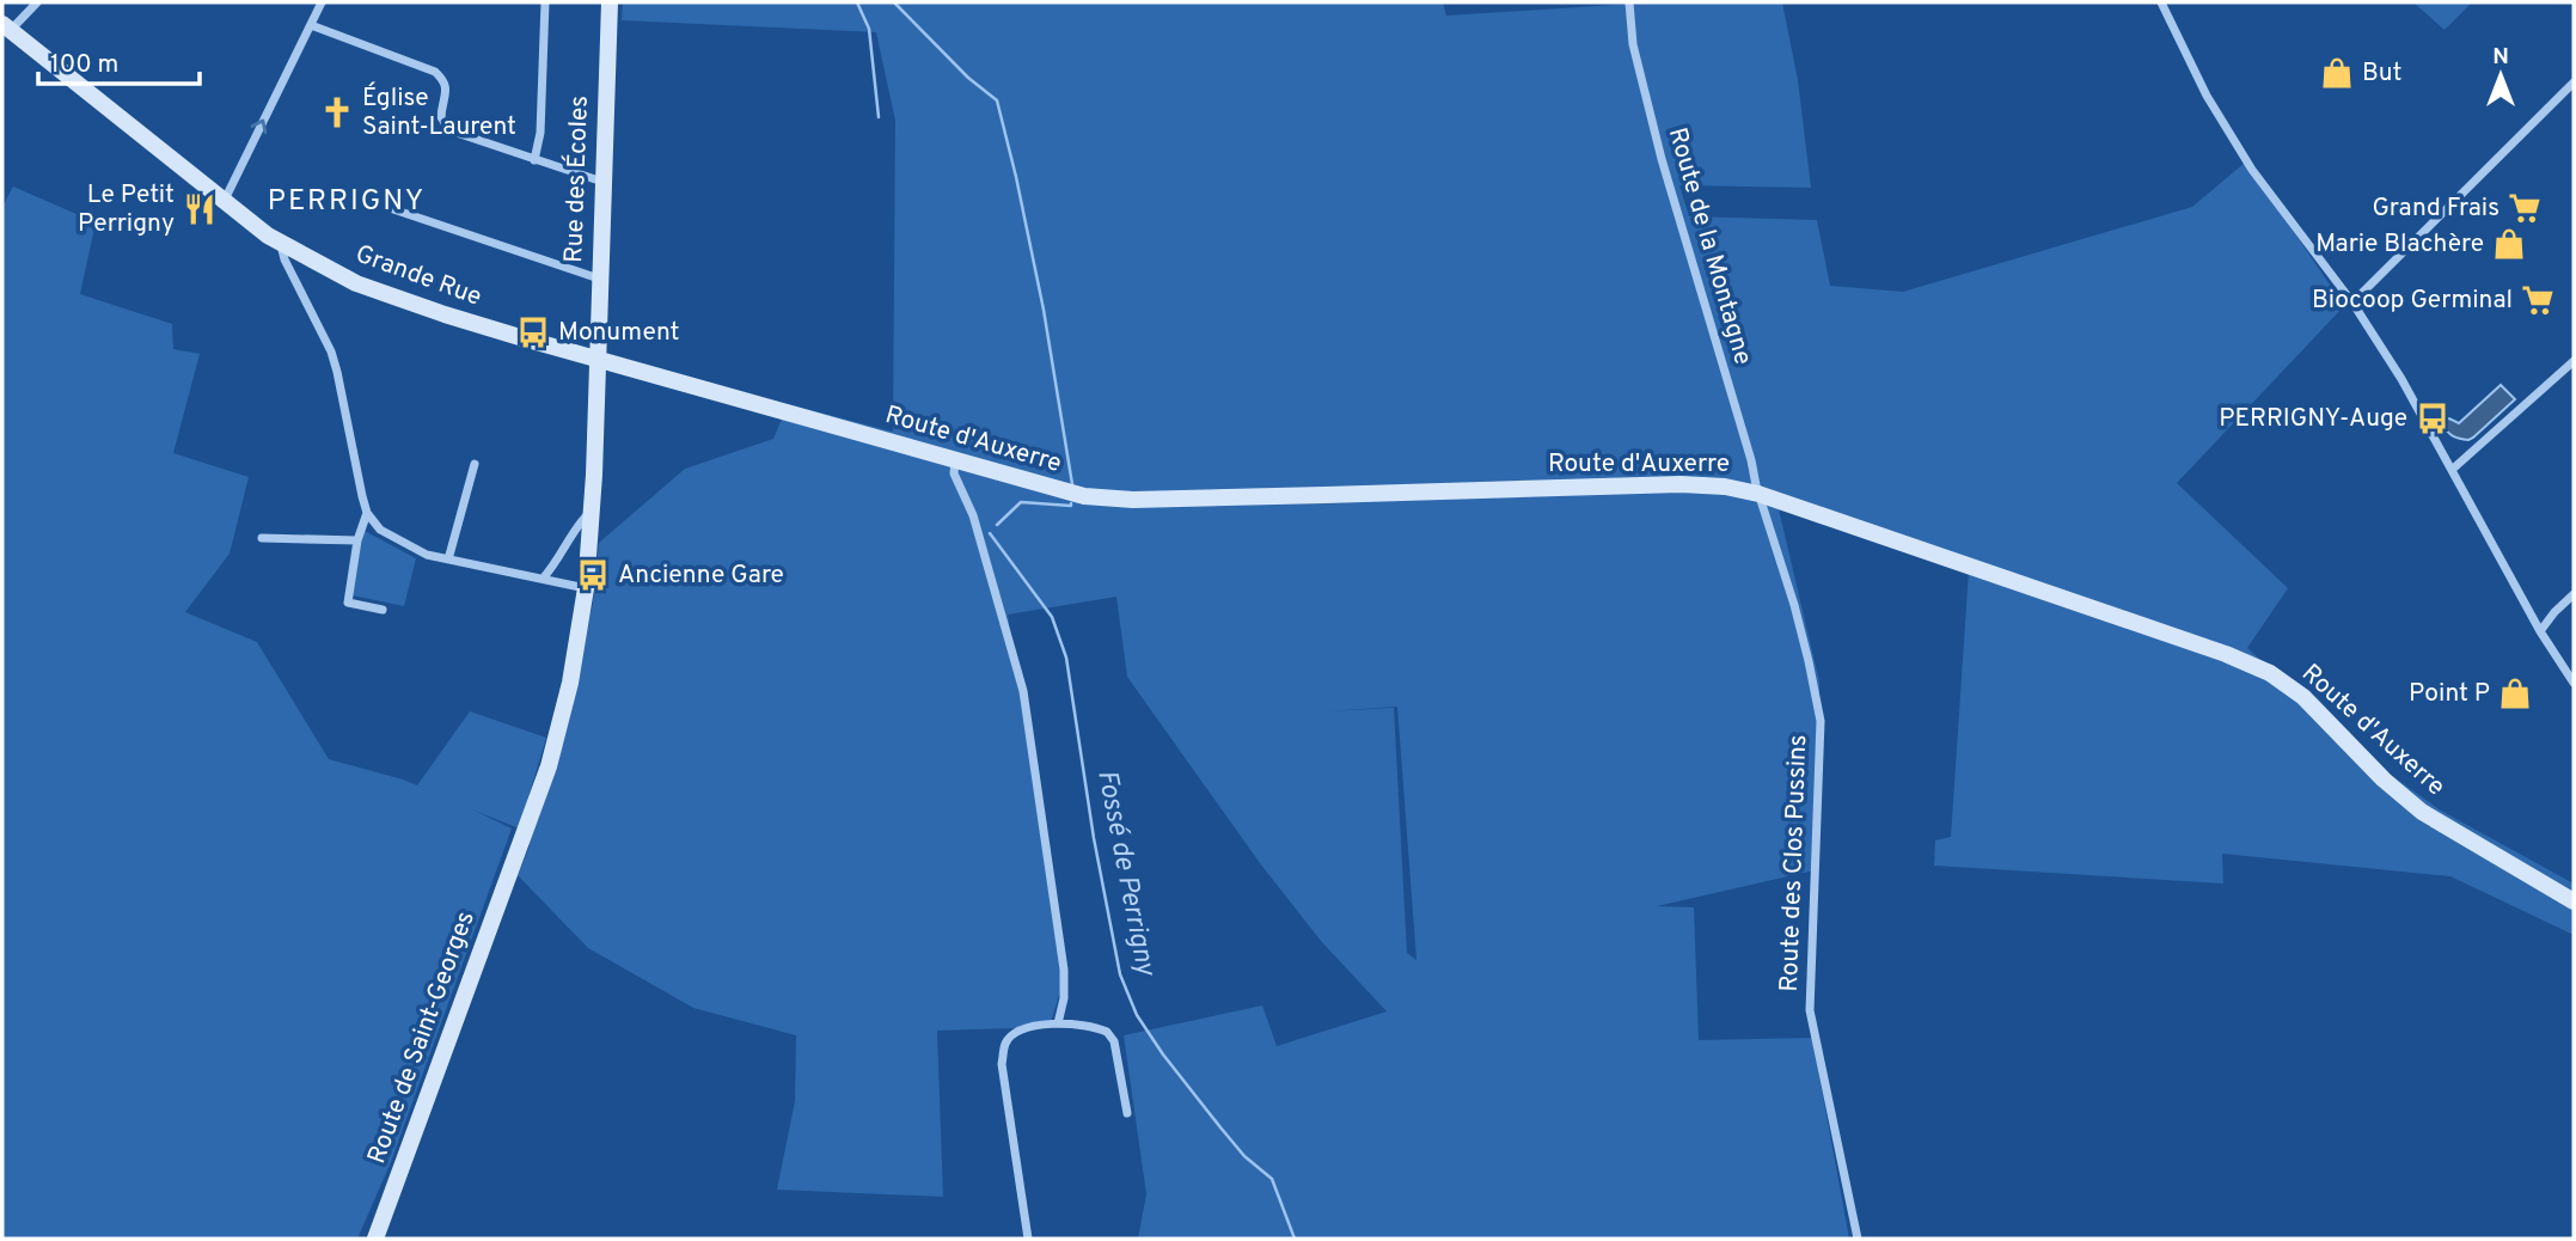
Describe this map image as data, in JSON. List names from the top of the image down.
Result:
{
  "streets": {
    "street": [
      "Rue des Écoles",
      "Route de la Montagne",
      "Grande Rue",
      "Route d'Auxerre",
      "Route des Clos Pussins",
      "Route de Saint-Georges"
    ]
  },
  "crossings": [
    ["Rue des Écoles", "Grande Rue"],
    ["Rue des Écoles", "Route de Saint-Georges"],
    ["Route de la Montagne", "Route d'Auxerre"],
    ["Route de la Montagne", "Route des Clos Pussins"],
    ["Grande Rue", "Route d'Auxerre"],
    ["Route d'Auxerre", "Route des Clos Pussins"]
  ],
  "districts": ["PERRIGNY"],
  "water": ["Fossé de Perrigny"],
  "places": {
    "shop": ["But", "Marie Blachère", "Point P"],
    "church": ["Église Saint-Laurent"],
    "supermarket": ["Grand Frais", "Biocoop Germinal"],
    "restaurant": ["Le Petit Perrigny"],
    "bus stop": ["Monument", "PERRIGNY-Auge", "Ancienne Gare"]
  },
  "scale_bar": "100 m",
  "north": "top"
}
